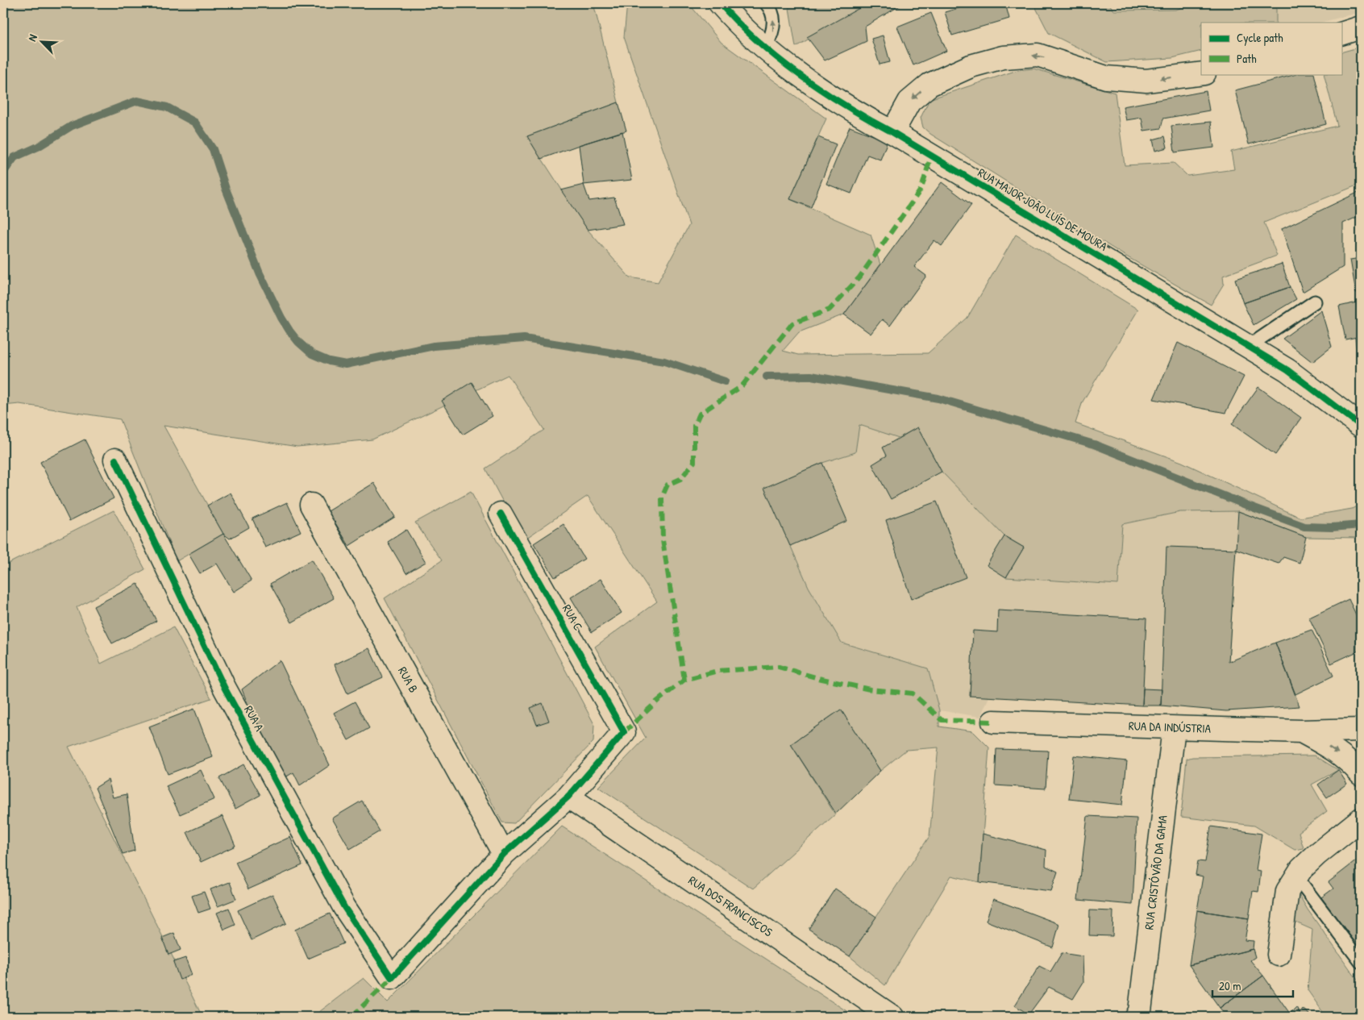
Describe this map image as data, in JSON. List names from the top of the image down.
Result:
{
  "streets": {
    "street": [
      "RUA MAJOR JOÃO LUÍS DE MOURA",
      "RUA C",
      "RUA B",
      "RUA A",
      "RUA DA INDÚSTRIA",
      "RUA CRISTÓVÃO DA GAMA",
      "RUA DOS FRANCISCOS"
    ]
  },
  "crossings": [
    ["RUA C", "RUA DOS FRANCISCOS"],
    ["RUA B", "RUA A"],
    ["RUA DA INDÚSTRIA", "RUA CRISTÓVÃO DA GAMA"]
  ],
  "legend": ["Cycle path", "Path"],
  "scale_bar": "20 m",
  "north": "top left"
}
